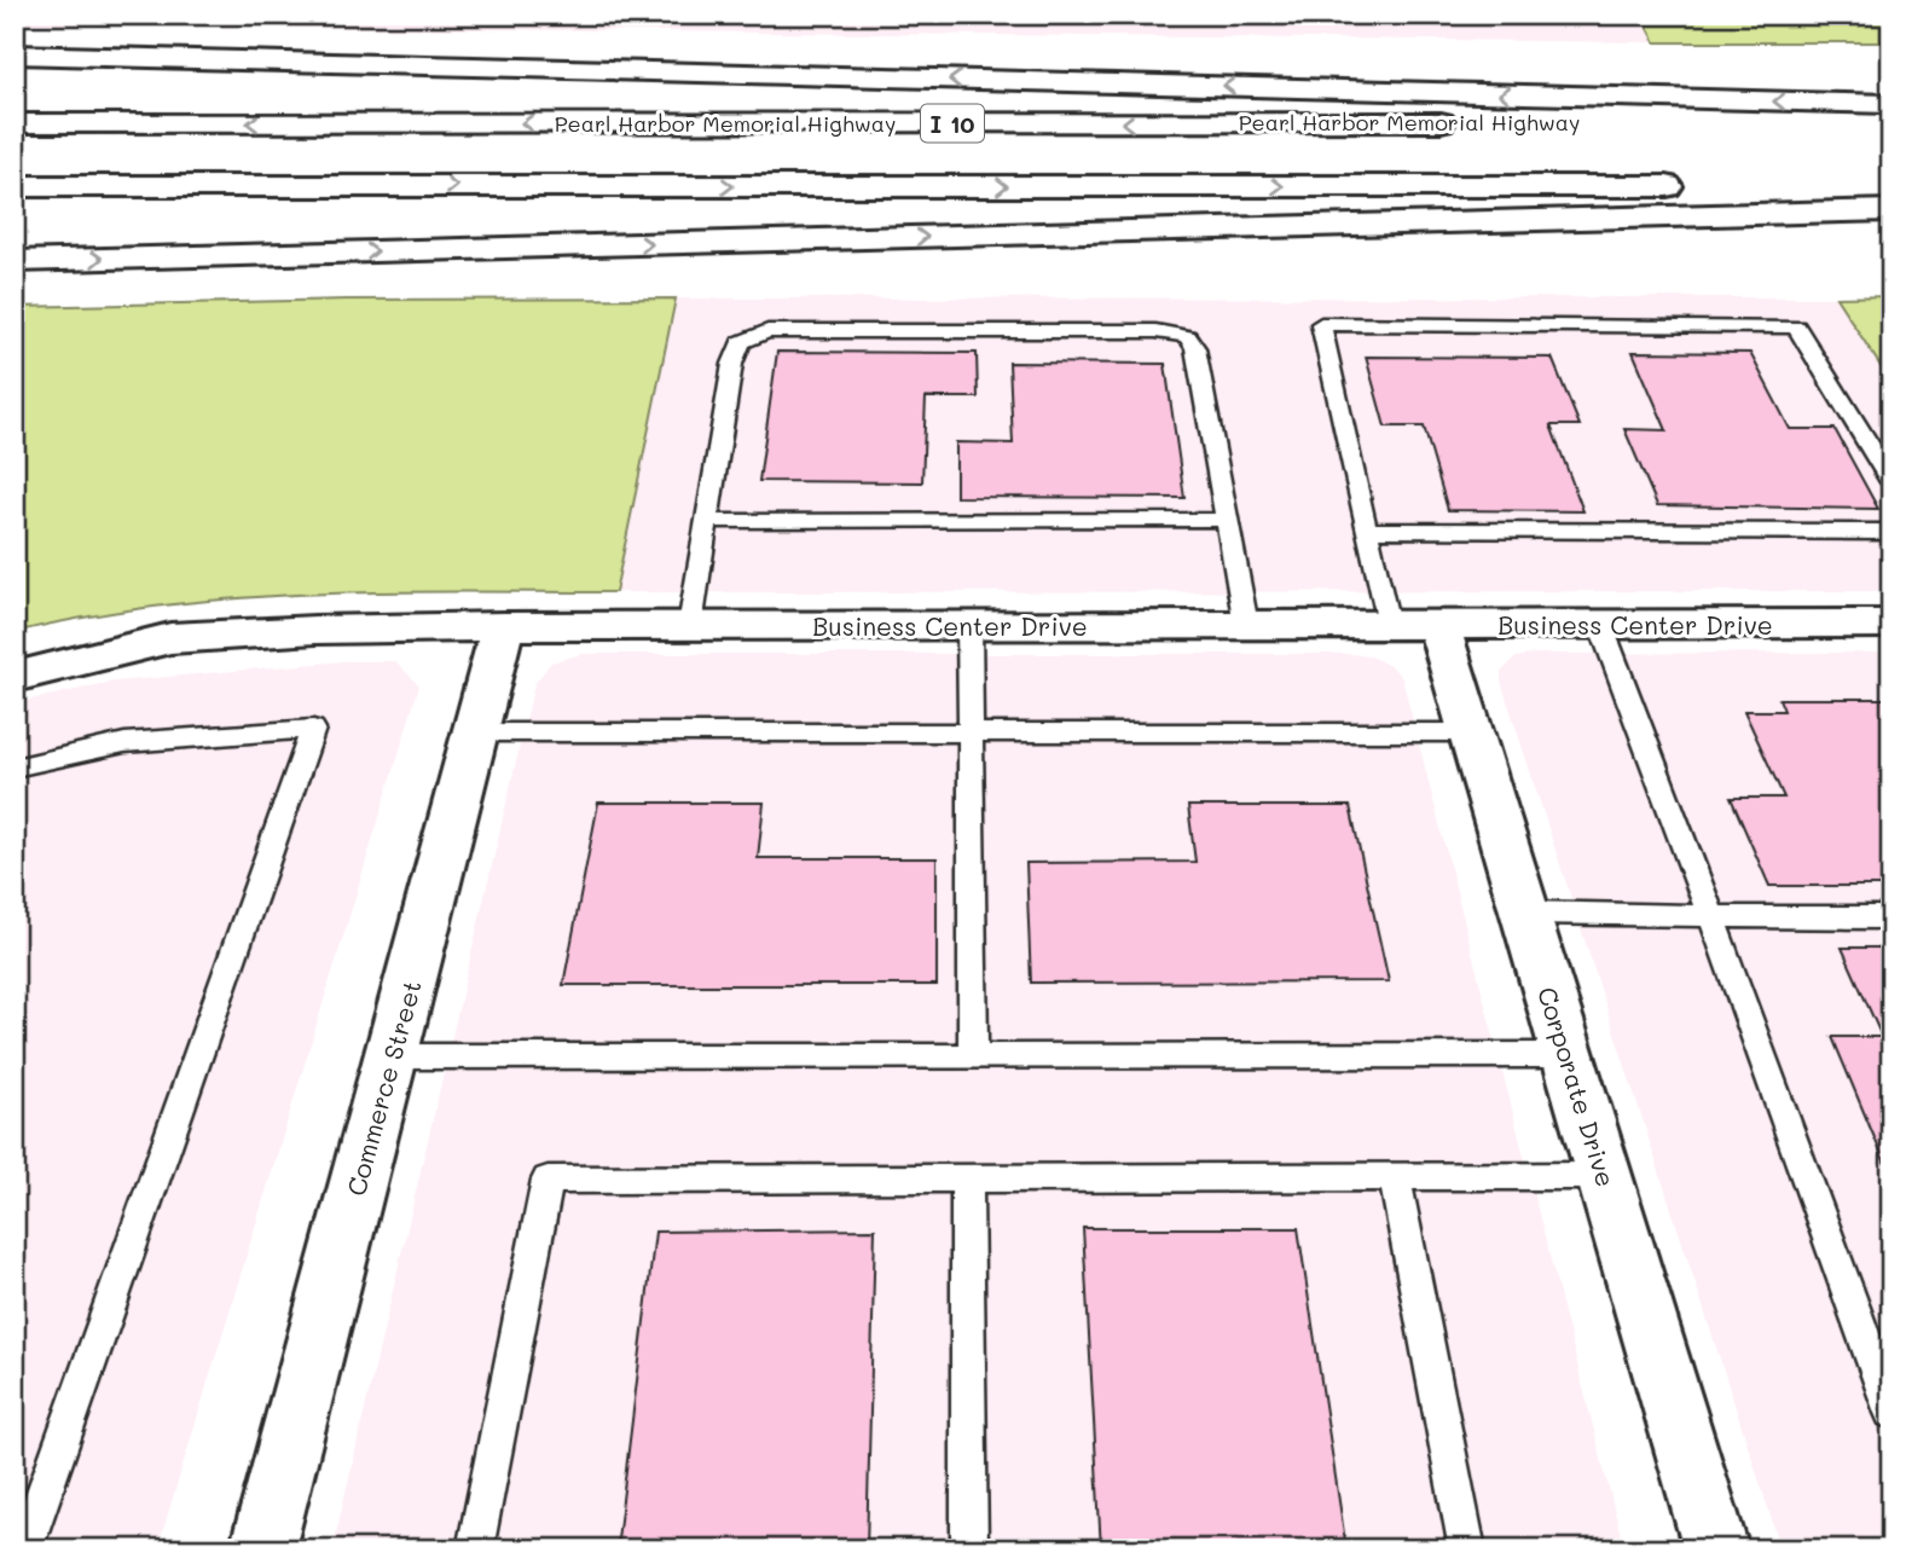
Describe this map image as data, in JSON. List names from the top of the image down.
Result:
{
  "streets": {
    "main road": [
      "Pearl Harbor Memorial Highway",
      "I 10",
      "Business Center Drive",
      "Corporate Drive",
      "Commerce Street"
    ]
  },
  "crossings": [
    ["Business Center Drive", "Corporate Drive"],
    ["Business Center Drive", "Commerce Street"]
  ]
}
